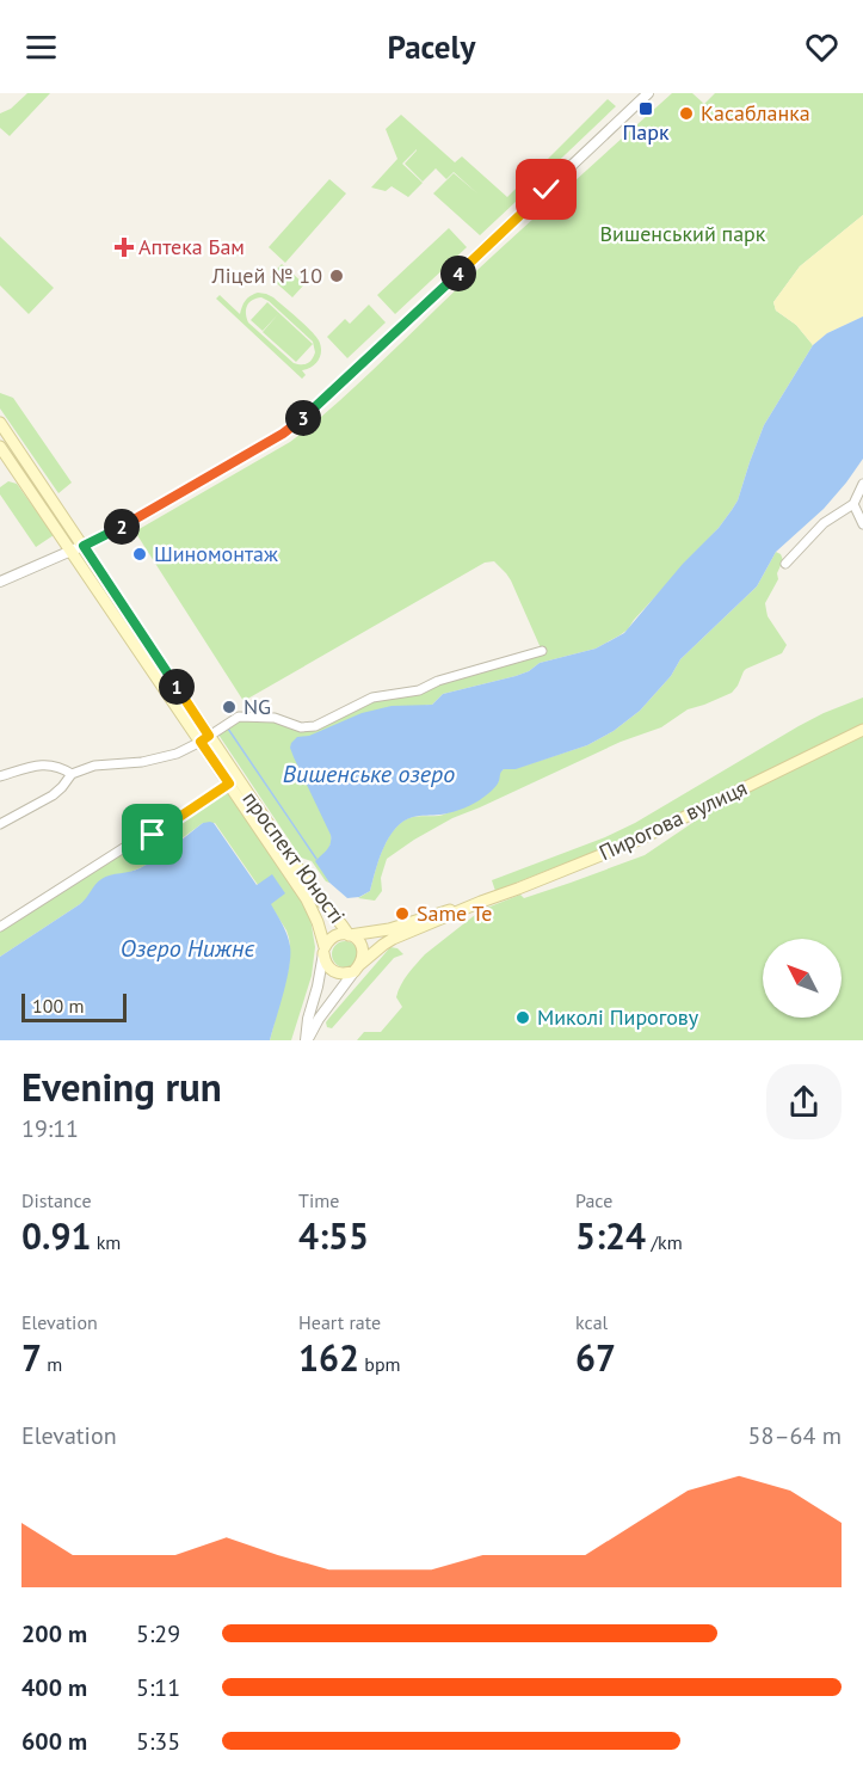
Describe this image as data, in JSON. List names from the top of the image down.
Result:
{
  "streets": {
    "main road": ["Пирогова вулиця", "проспект Юності"]
  },
  "crossings": [
    ["Пирогова вулиця", "проспект Юності"]
  ],
  "water": ["Вишенське озеро", "Озеро Нижнє"],
  "parks": ["Вишенський парк"],
  "places": {
    "transit": ["Парк"],
    "other": [
      "Касабланка",
      "Ліцей № 10",
      "Шиномонтаж",
      "NG",
      "Same Te",
      "Миколі Пирогову"
    ],
    "health": ["Аптека Бам"]
  },
  "scale_bar": "100 m",
  "north": "top left",
  "page": {
    "header": "Pacely",
    "pins": [
      "4",
      "3",
      "2",
      "1"
    ],
    "scale": "100 m",
    "heading": ["Evening run", "19:11"],
    "stats": [
      ["Distance", "0.91 km"],
      ["Time", "4:55"],
      ["Pace", "5:24 /km"],
      ["Elevation", "7 m"],
      ["Heart rate", "162 bpm"],
      ["kcal", "67"]
    ],
    "chart": ["Elevation", "58–64 m"],
    "list": [
      {
        "name": "200 m",
        "note": "5:29"
      },
      {
        "name": "400 m",
        "note": "5:11"
      },
      {
        "name": "600 m",
        "note": "5:35"
      }
    ]
  }
}
